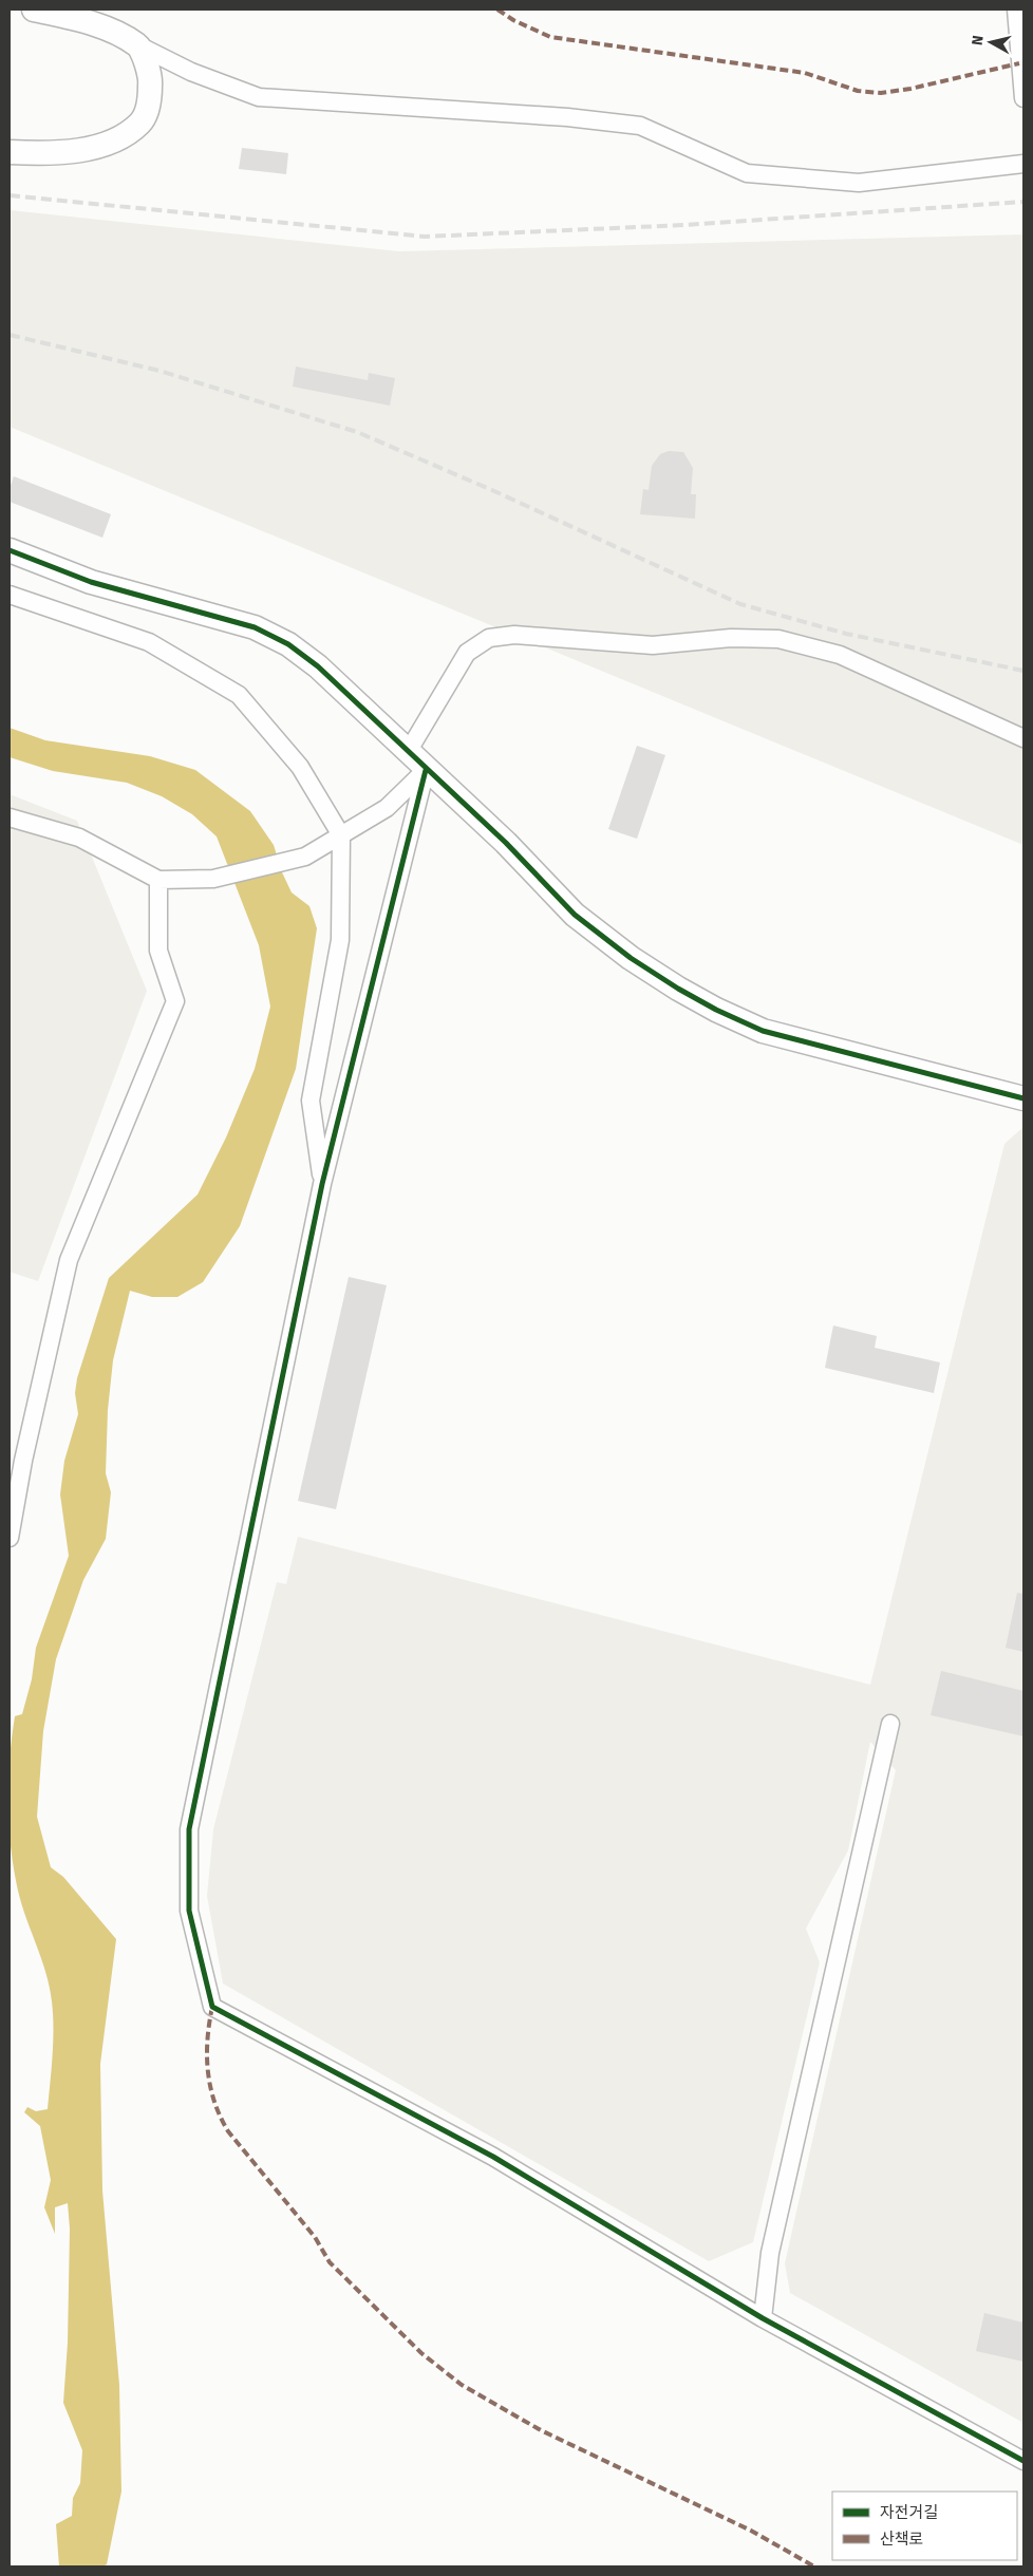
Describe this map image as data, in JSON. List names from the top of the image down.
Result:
{
  "legend": ["자전거길", "산책로"],
  "north": "left"
}
